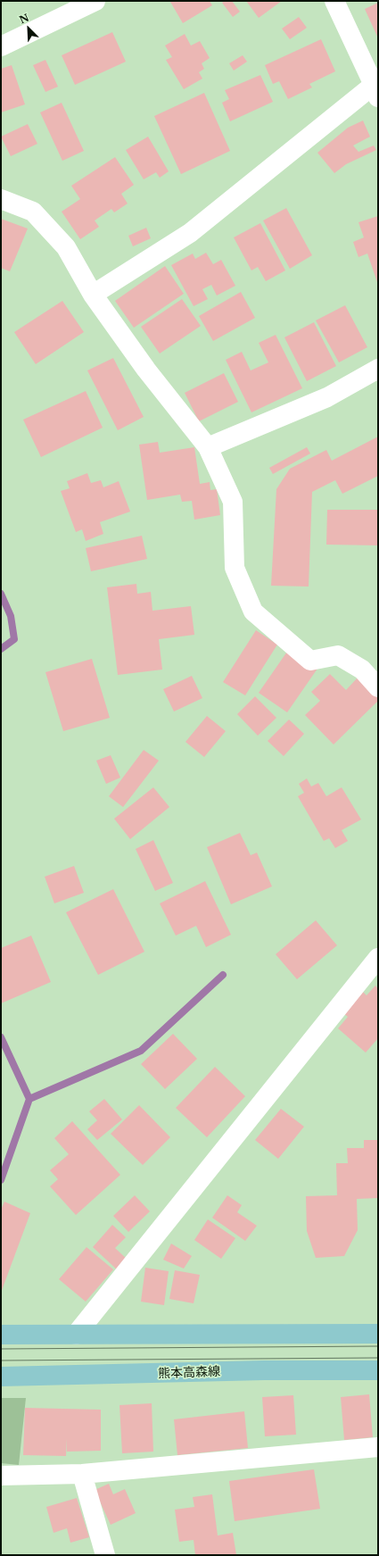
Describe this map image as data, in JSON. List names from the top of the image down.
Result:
{
  "streets": {
    "main road": ["熊本高森線"]
  },
  "north": "top left"
}
